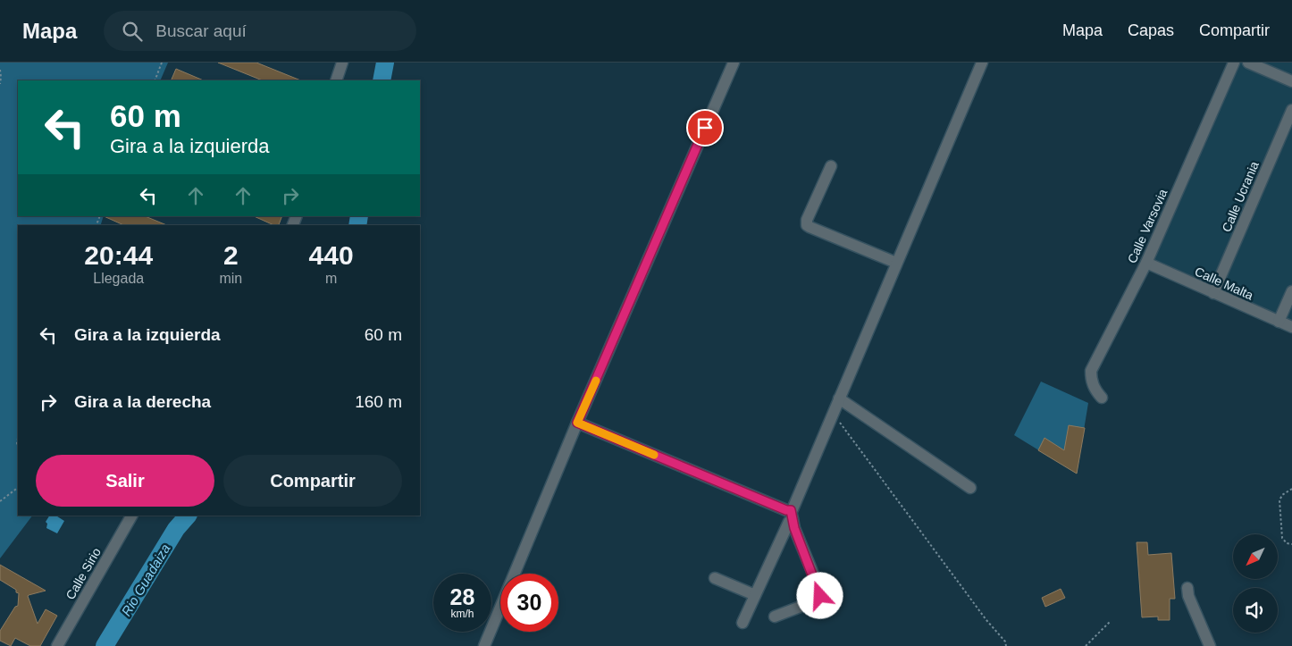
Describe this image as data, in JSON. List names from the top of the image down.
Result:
{
  "streets": {
    "street": [
      "Calle Ucrania",
      "Calle Varsovia",
      "Calle Malta",
      "Calle Sirio"
    ]
  },
  "crossings": [
    ["Calle Ucrania", "Calle Malta"],
    ["Calle Varsovia", "Calle Malta"]
  ],
  "water": ["Rio Guadaiza"],
  "north": "bottom left",
  "page": {
    "header": "Mapa",
    "search": "Buscar aquí",
    "nav": ["Mapa", "Capas", "Compartir"],
    "turn": ["60 m", "Gira a la izquierda"],
    "eta": [
      "20:44",
      "Llegada",
      "2",
      "min",
      "440",
      "m"
    ],
    "list": [
      {
        "name": "Gira a la izquierda",
        "value": "60 m"
      },
      {
        "name": "Gira a la derecha",
        "value": "160 m"
      }
    ],
    "buttons": ["Salir", "Compartir"],
    "speed": "28 km/h",
    "limit": "30"
  }
}
